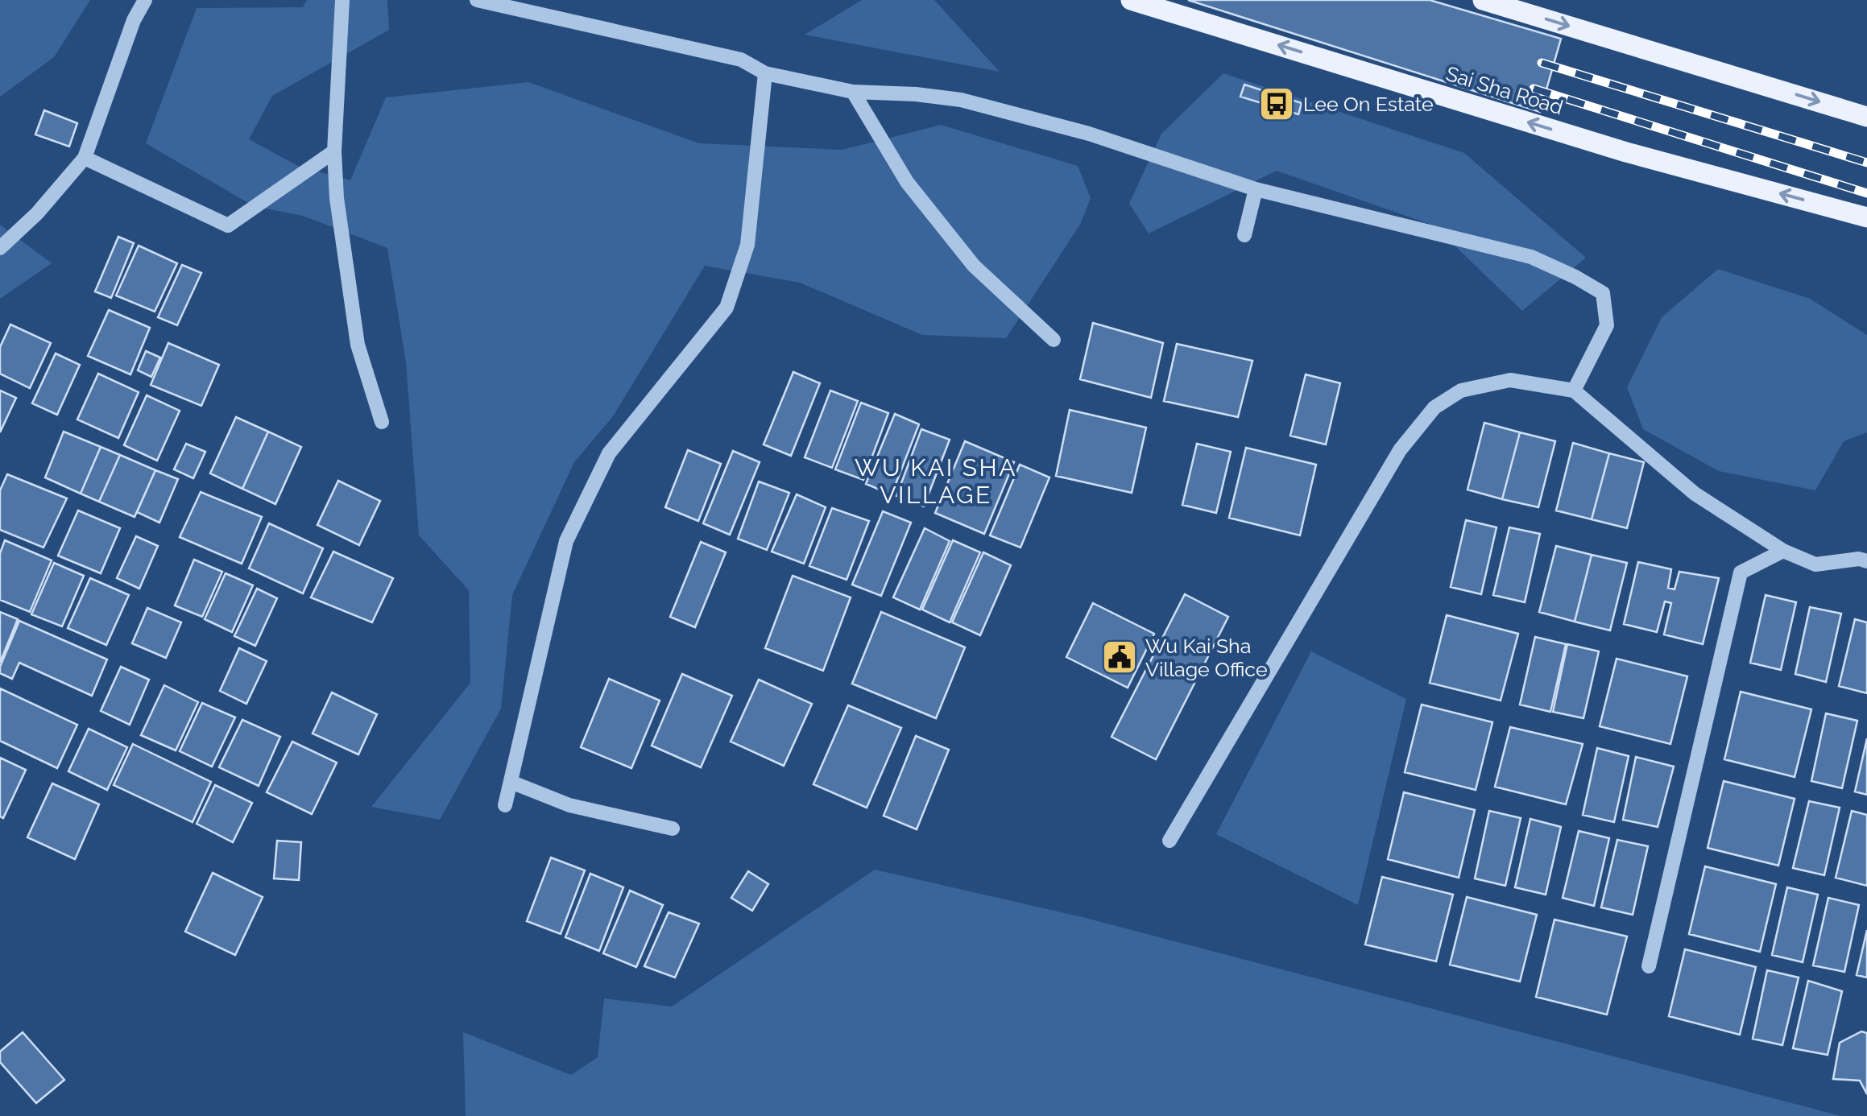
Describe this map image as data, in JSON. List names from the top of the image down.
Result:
{
  "streets": {
    "main road": ["Sai Sha Road"]
  },
  "districts": ["WU KAI SHA VILLAGE"],
  "places": {
    "bus stop": ["Lee On Estate"],
    "public building": ["Wu Kai Sha Village Office"]
  }
}
